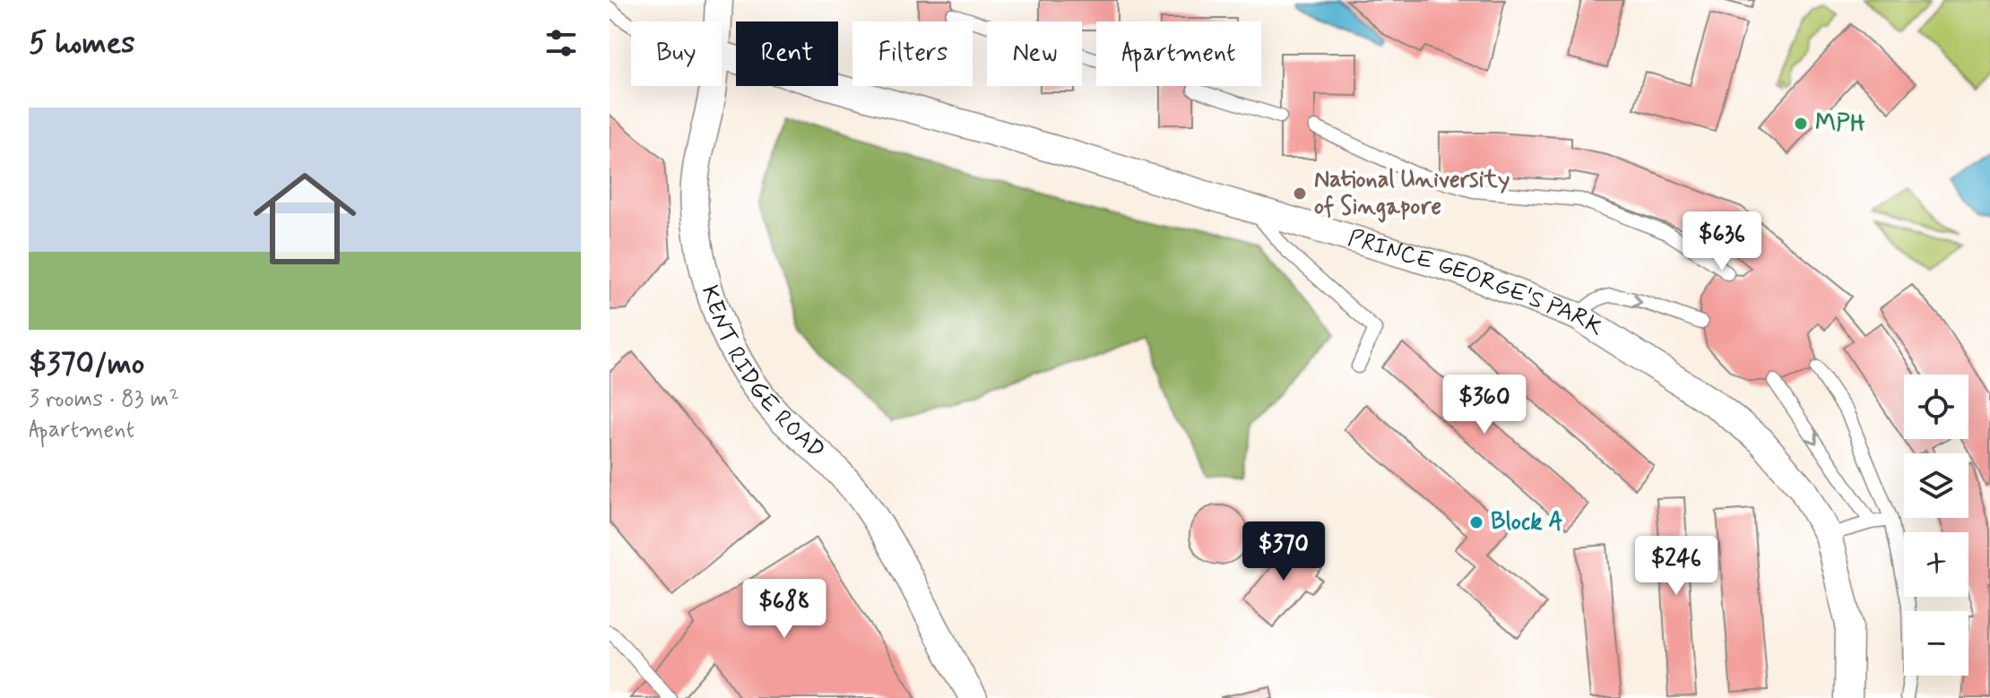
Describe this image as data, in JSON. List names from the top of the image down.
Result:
{
  "streets": {
    "street": ["PRINCE GEORGE'S PARK", "KENT RIDGE ROAD"]
  },
  "places": ["MPH", "National University of Singapore", "Block A"],
  "page": {
    "heading": "5 homes",
    "chip": [
      "Buy",
      "Rent",
      "Filters",
      "New",
      "Apartment"
    ],
    "list": [
      {
        "name": "$370/mo",
        "note": "3 rooms · 83 m² · Apartment"
      }
    ],
    "price": [
      "$636",
      "$360",
      "$370",
      "$246",
      "$688"
    ],
    "map_buttons": ["+", "−"]
  }
}
